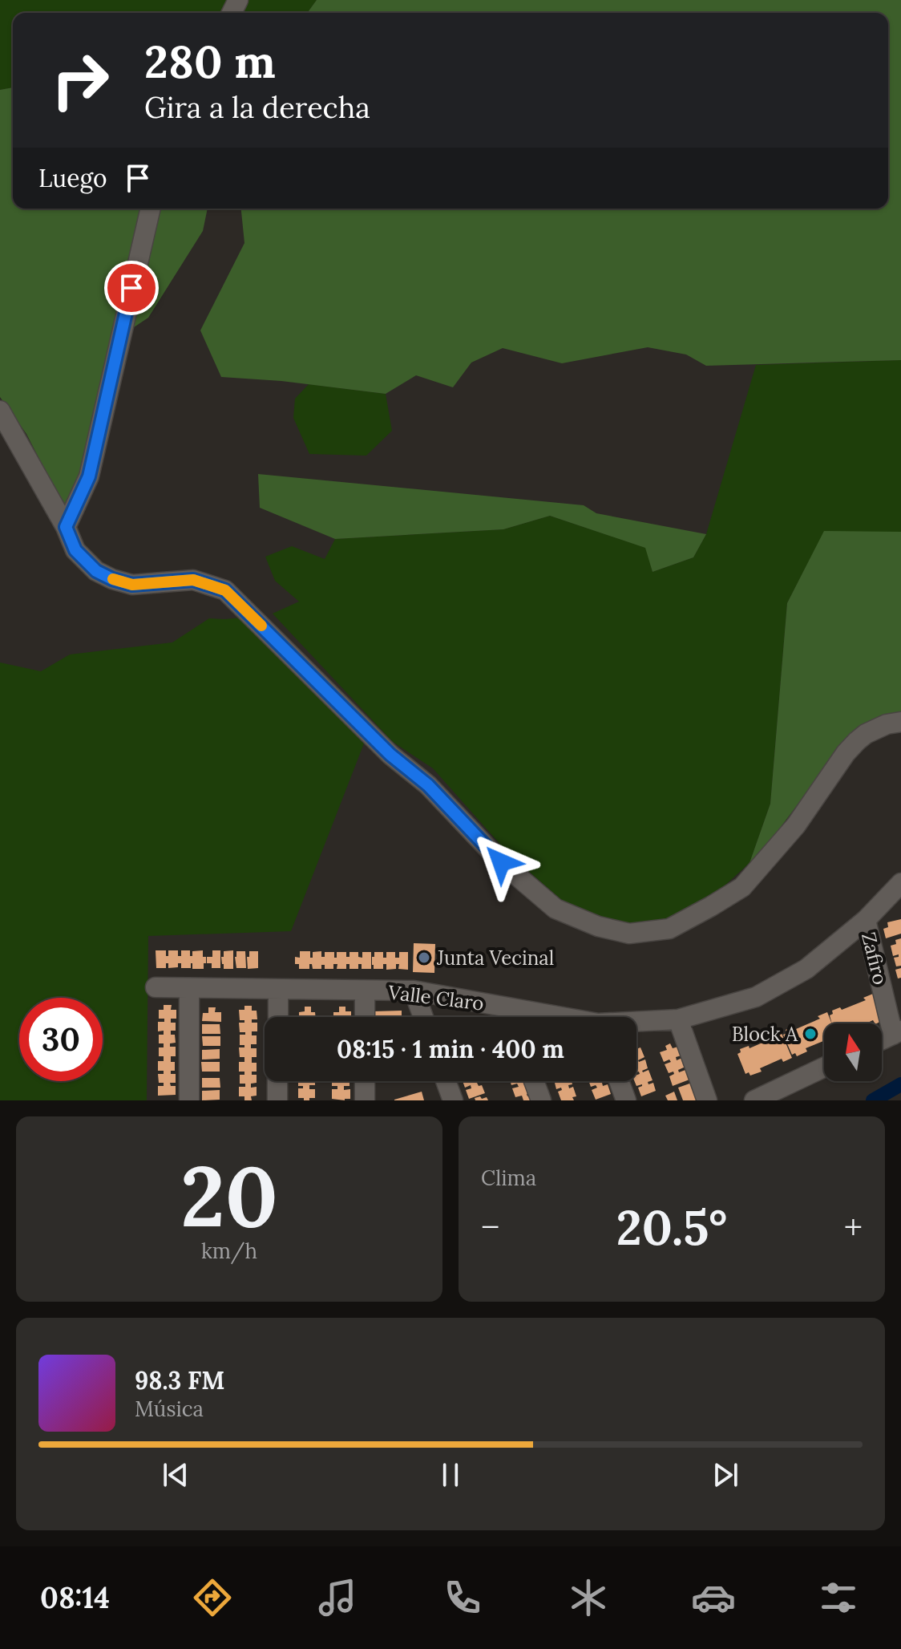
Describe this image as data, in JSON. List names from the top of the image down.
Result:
{
  "streets": {
    "street": ["Zafiro", "Valle Claro"]
  },
  "crossings": [
    ["Zafiro", "Valle Claro"]
  ],
  "places": ["Junta Vecinal", "Block A"],
  "north": "top",
  "page": {
    "turn": ["280 m", "Gira a la derecha"],
    "then": "Luego",
    "limit": "30",
    "trip": "08:15 · 1 min · 400 m",
    "tile": [
      ["20", "km/h"],
      "Clima"
    ],
    "heat": ["−", "20.5°", "+"],
    "song": ["98.3 FM", "Música"],
    "tabs": "08:14"
  }
}
